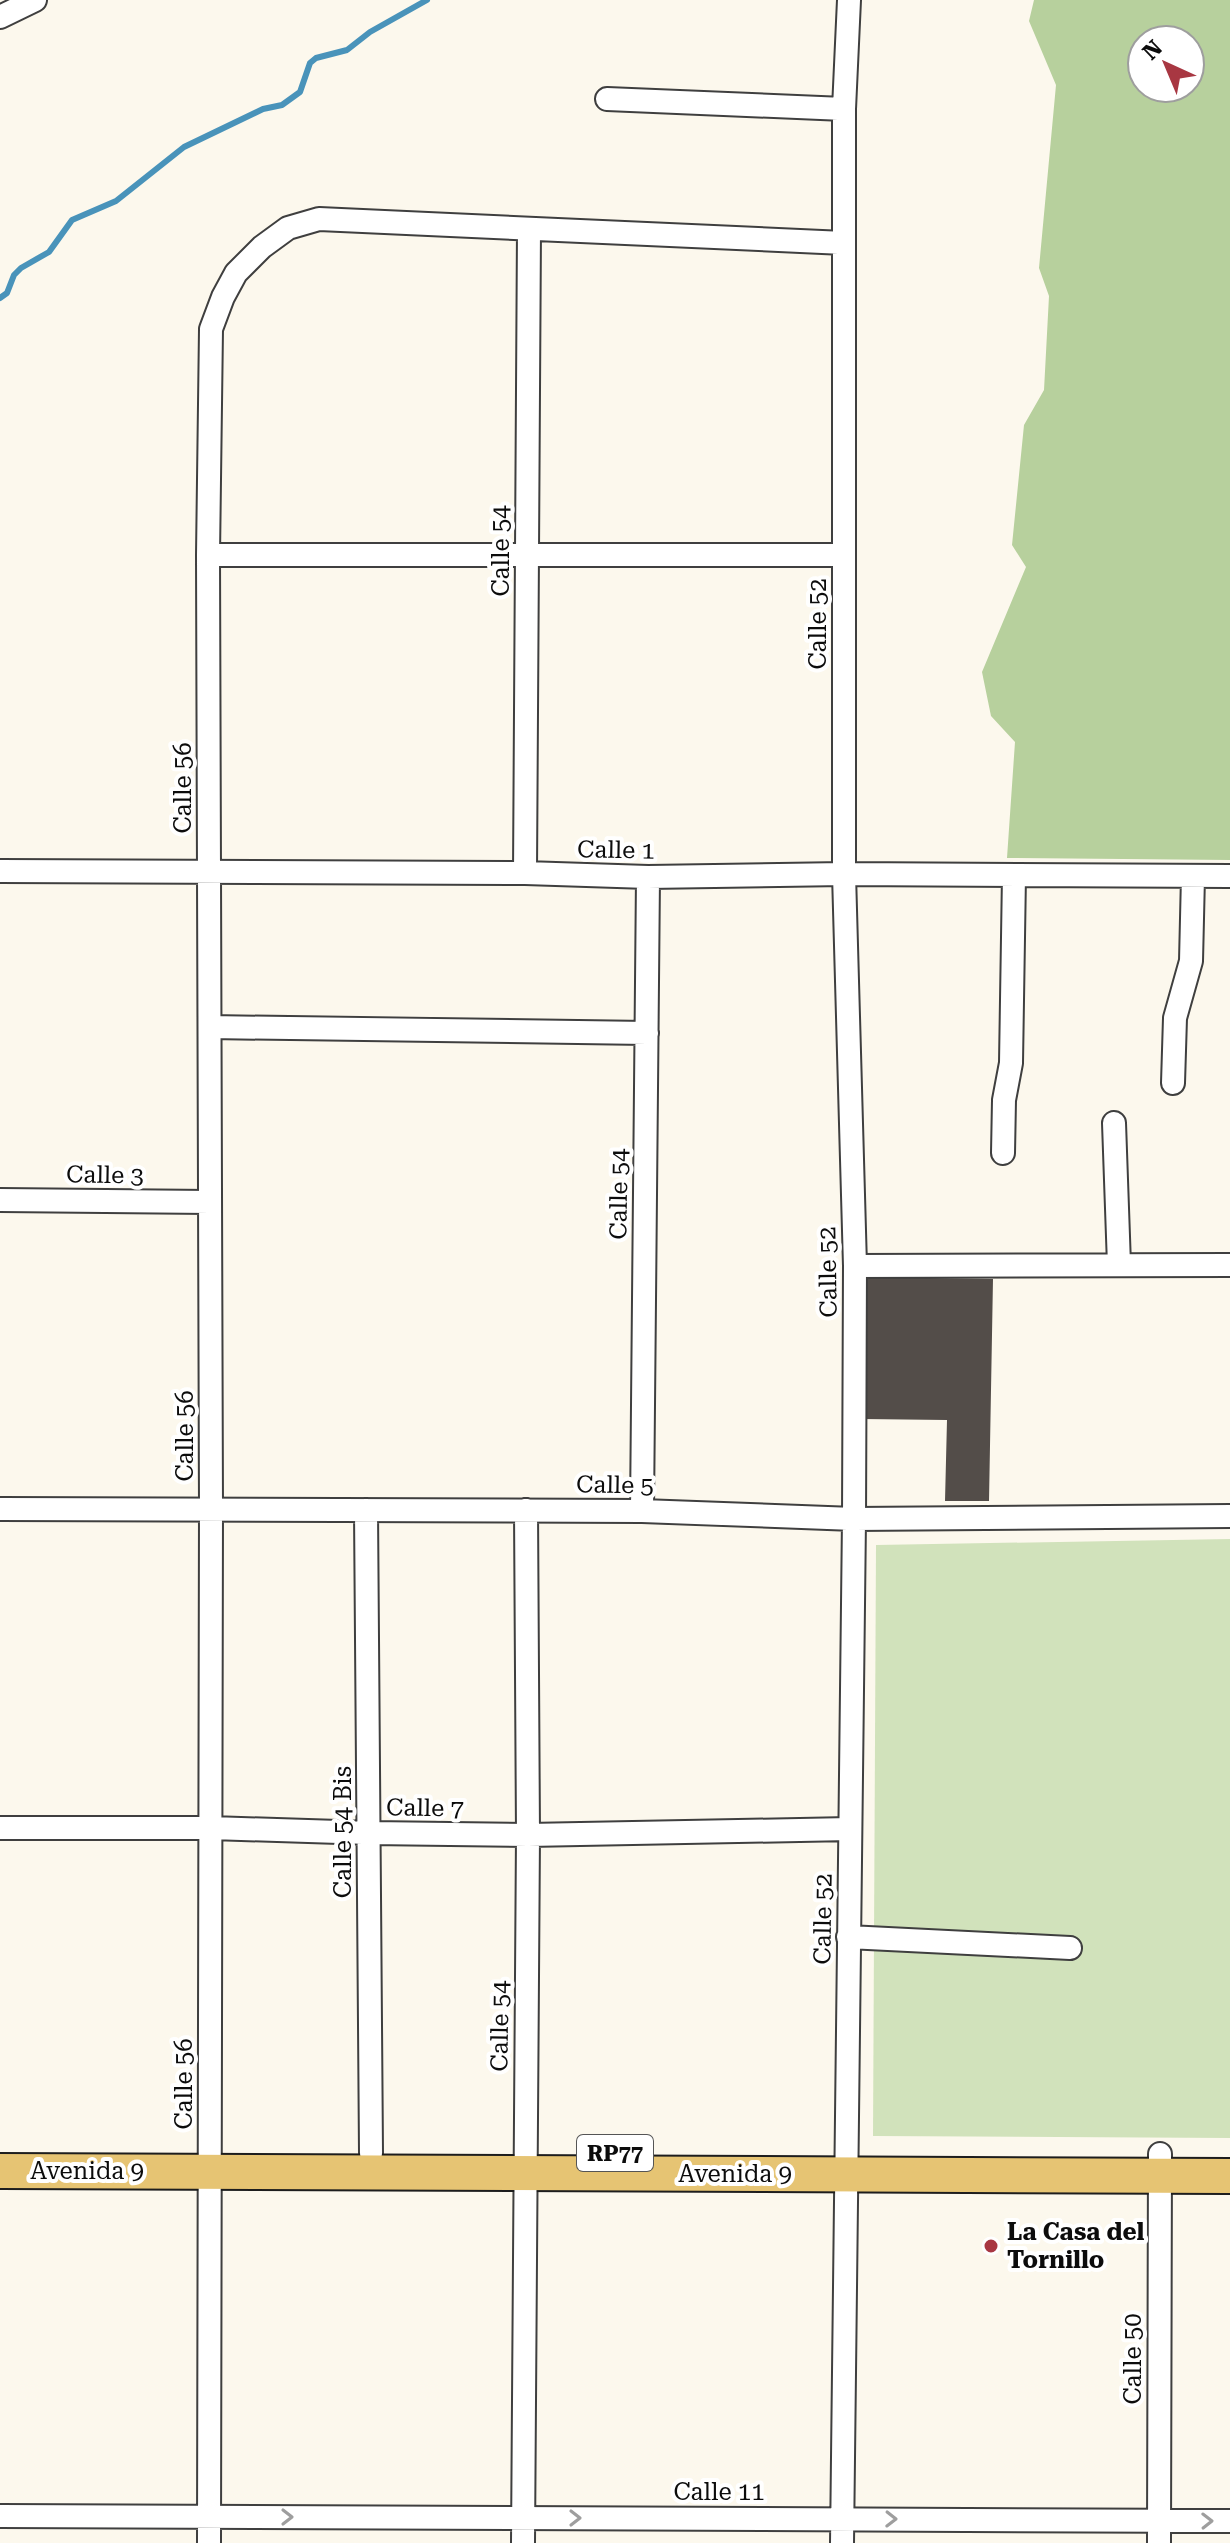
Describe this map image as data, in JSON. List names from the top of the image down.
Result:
{
  "streets": {
    "main road": ["RP77", "Avenida 9"],
    "street": [
      "Calle 54",
      "Calle 52",
      "Calle 56",
      "Calle 1",
      "Calle 3",
      "Calle 5",
      "Calle 7",
      "Calle 54 Bis",
      "Calle 50",
      "Calle 11"
    ]
  },
  "crossings": [
    ["Calle 54", "Calle 56"],
    ["Calle 54", "Calle 1"],
    ["Calle 54", "Calle 5"],
    ["Calle 54", "Calle 7"],
    ["Calle 54", "Avenida 9"],
    ["Calle 54", "Calle 11"],
    ["Calle 52", "Calle 1"],
    ["Calle 52", "Calle 5"],
    ["Calle 52", "Calle 7"],
    ["Calle 52", "Avenida 9"],
    ["Calle 52", "Calle 11"],
    ["Calle 56", "Calle 1"],
    ["Calle 56", "Calle 3"],
    ["Calle 56", "Calle 5"],
    ["Calle 56", "Calle 7"],
    ["Calle 56", "Avenida 9"],
    ["Calle 56", "Calle 11"],
    ["Calle 5", "Calle 54 Bis"],
    ["Calle 7", "Calle 54 Bis"],
    ["Calle 54 Bis", "Avenida 9"],
    ["Avenida 9", "Calle 50"],
    ["Calle 50", "Calle 11"]
  ],
  "one_way": ["Calle 11"],
  "places": ["La Casa del Tornillo"],
  "north": "top left"
}
